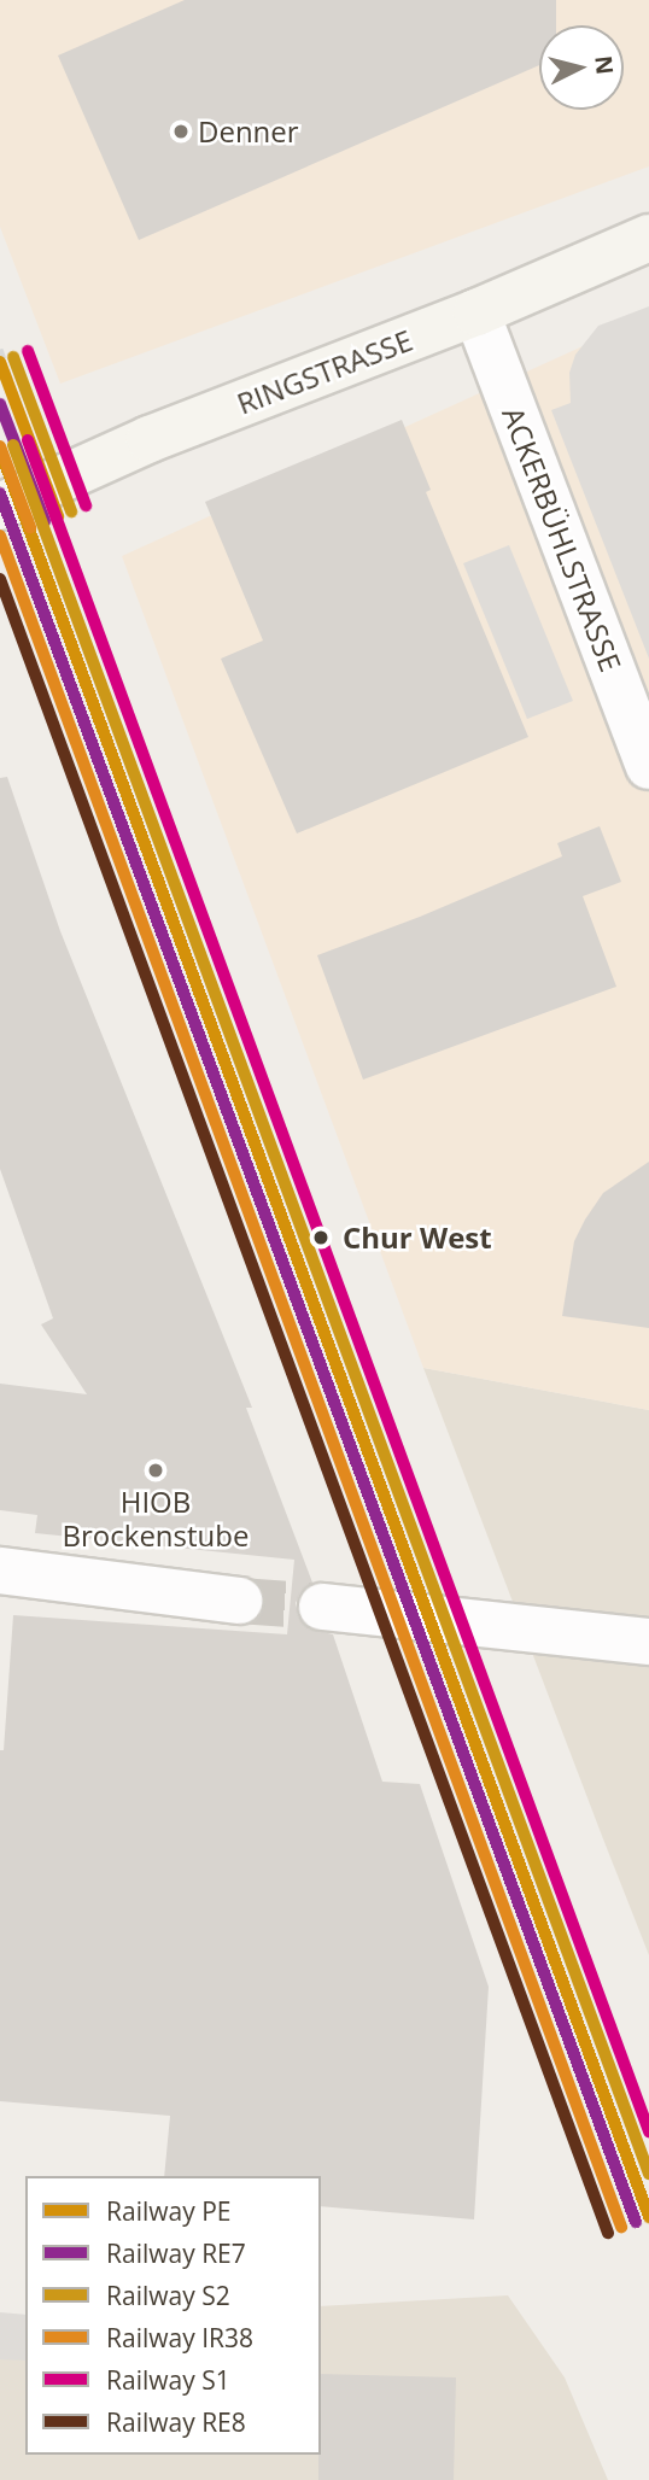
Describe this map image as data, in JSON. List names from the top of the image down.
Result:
{
  "streets": {
    "main road": ["RINGSTRASSE"],
    "street": ["ACKERBÜHLSTRASSE"]
  },
  "crossings": [
    ["RINGSTRASSE", "ACKERBÜHLSTRASSE"]
  ],
  "places": ["Denner", "Chur West", "HIOB Brockenstube"],
  "lines": [
    "rail line S1",
    "rail line S2",
    "rail line PE",
    "rail line RE7",
    "rail line IR38",
    "rail line RE8"
  ],
  "legend": [
    "Railway PE",
    "Railway RE7",
    "Railway S2",
    "Railway IR38",
    "Railway S1",
    "Railway RE8"
  ],
  "north": "right"
}
